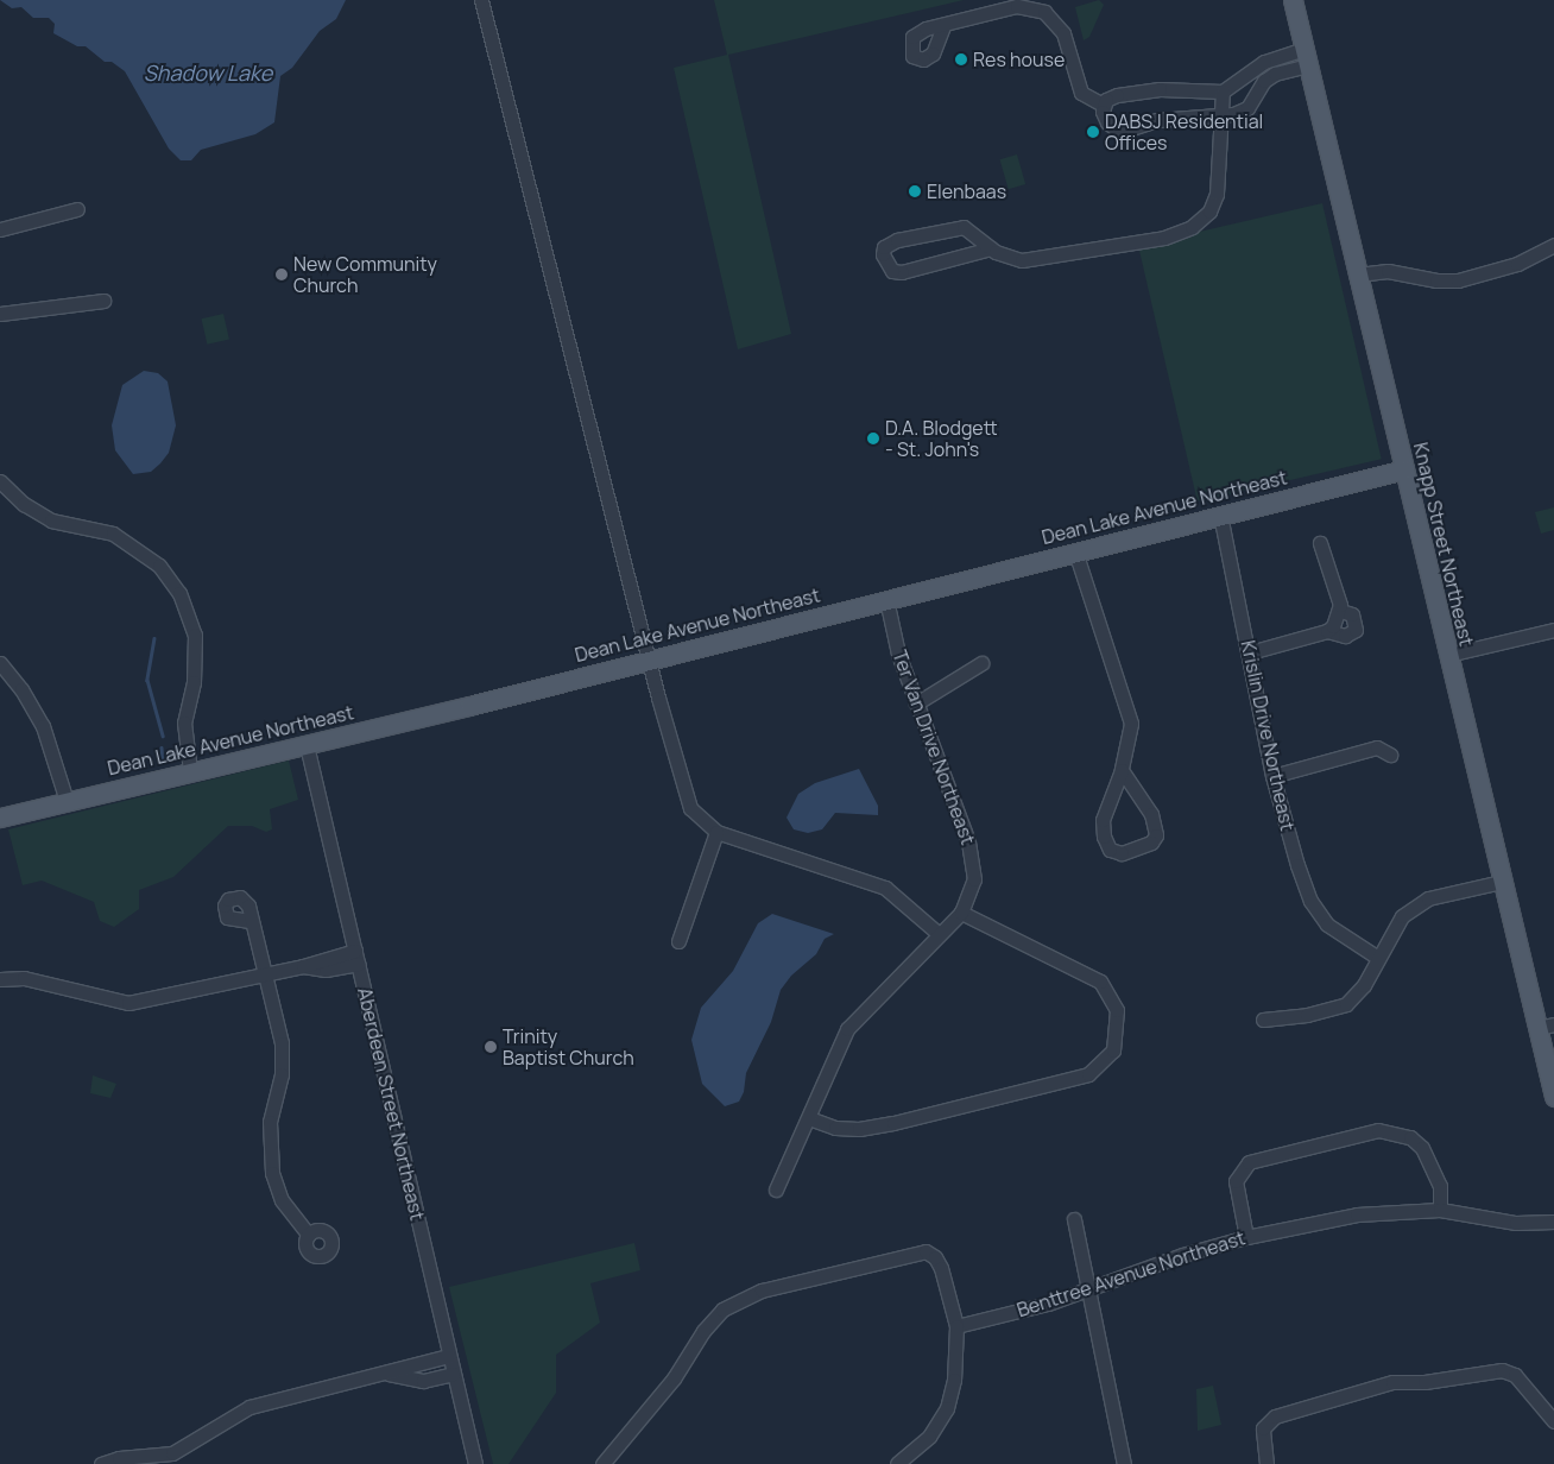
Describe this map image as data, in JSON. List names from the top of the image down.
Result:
{
  "streets": {
    "main road": ["Dean Lake Avenue Northeast", "Knapp Street Northeast"],
    "street": [
      "Krislin Drive Northeast",
      "Ter Van Drive Northeast",
      "Aberdeen Street Northeast",
      "Benttree Avenue Northeast"
    ]
  },
  "crossings": [
    ["Dean Lake Avenue Northeast", "Knapp Street Northeast"],
    ["Dean Lake Avenue Northeast", "Krislin Drive Northeast"],
    ["Dean Lake Avenue Northeast", "Ter Van Drive Northeast"],
    ["Dean Lake Avenue Northeast", "Aberdeen Street Northeast"]
  ],
  "water": ["Shadow Lake"],
  "places": [
    "Res house",
    "DABSJ Residential Offices",
    "Elenbaas",
    "New Community Church",
    "D.A. Blodgett - St. John's",
    "Trinity Baptist Church"
  ]
}
